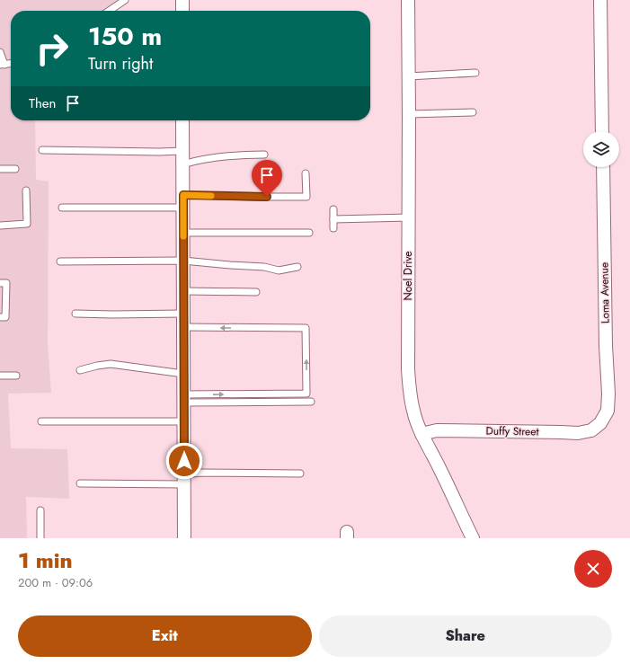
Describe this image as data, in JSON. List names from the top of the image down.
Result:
{
  "streets": {
    "street": ["Noel Drive", "Loma Avenue", "Duffy Street"]
  },
  "crossings": [
    ["Noel Drive", "Duffy Street"],
    ["Loma Avenue", "Duffy Street"]
  ],
  "page": {
    "turn": ["150 m", "Turn right"],
    "then": "Then",
    "heading": ["1 min", "200 m · 09:06"],
    "buttons": ["Exit", "Share"]
  }
}
